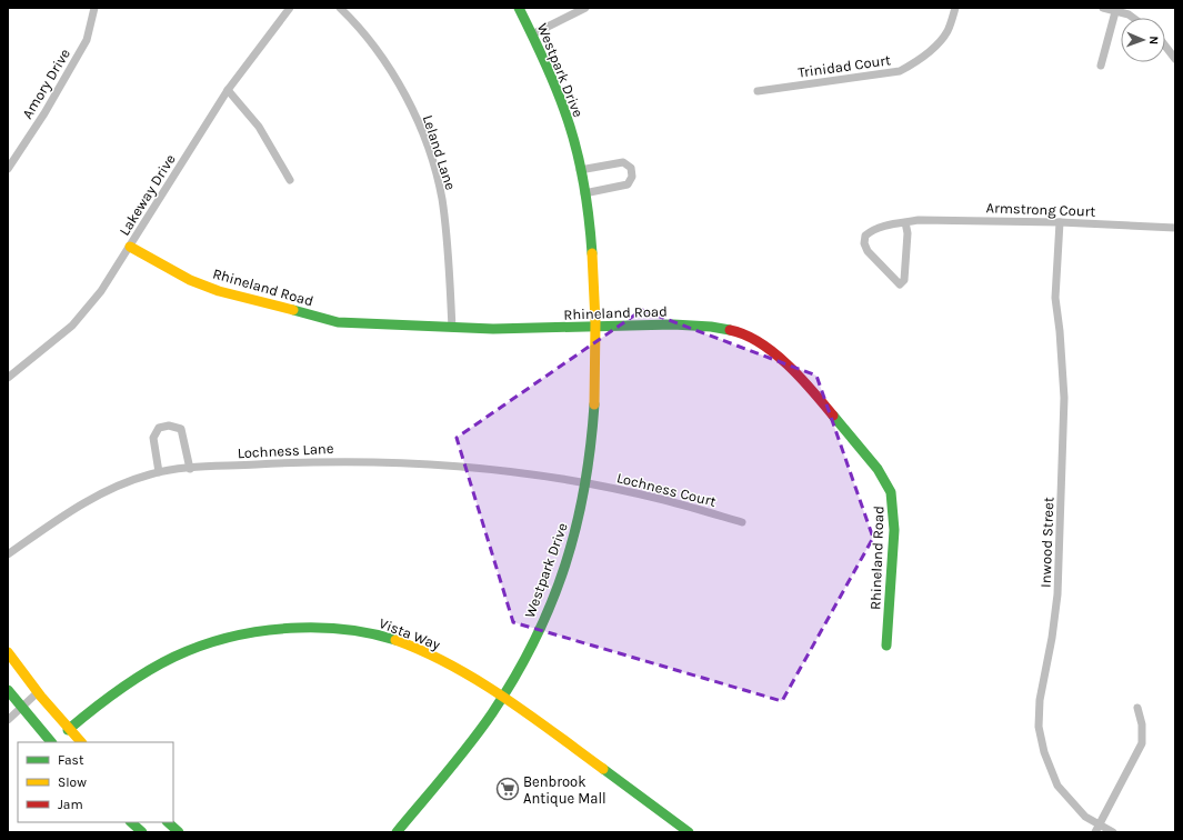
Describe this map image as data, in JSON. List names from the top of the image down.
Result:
{
  "streets": {
    "main road": ["Westpark Drive", "Rhineland Road", "Vista Way"],
    "street": [
      "Trinidad Court",
      "Amory Drive",
      "Leland Lane",
      "Lakeway Drive",
      "Armstrong Court",
      "Lochness Lane",
      "Lochness Court",
      "Inwood Street"
    ]
  },
  "crossings": [
    ["Westpark Drive", "Rhineland Road"],
    ["Westpark Drive", "Lochness Lane"],
    ["Westpark Drive", "Lochness Court"],
    ["Westpark Drive", "Vista Way"],
    ["Leland Lane", "Rhineland Road"],
    ["Lakeway Drive", "Rhineland Road"],
    ["Armstrong Court", "Inwood Street"],
    ["Lochness Lane", "Lochness Court"]
  ],
  "places": {
    "supermarket": ["Benbrook Antique Mall"]
  },
  "legend": ["Fast", "Slow", "Jam"],
  "north": "right"
}
